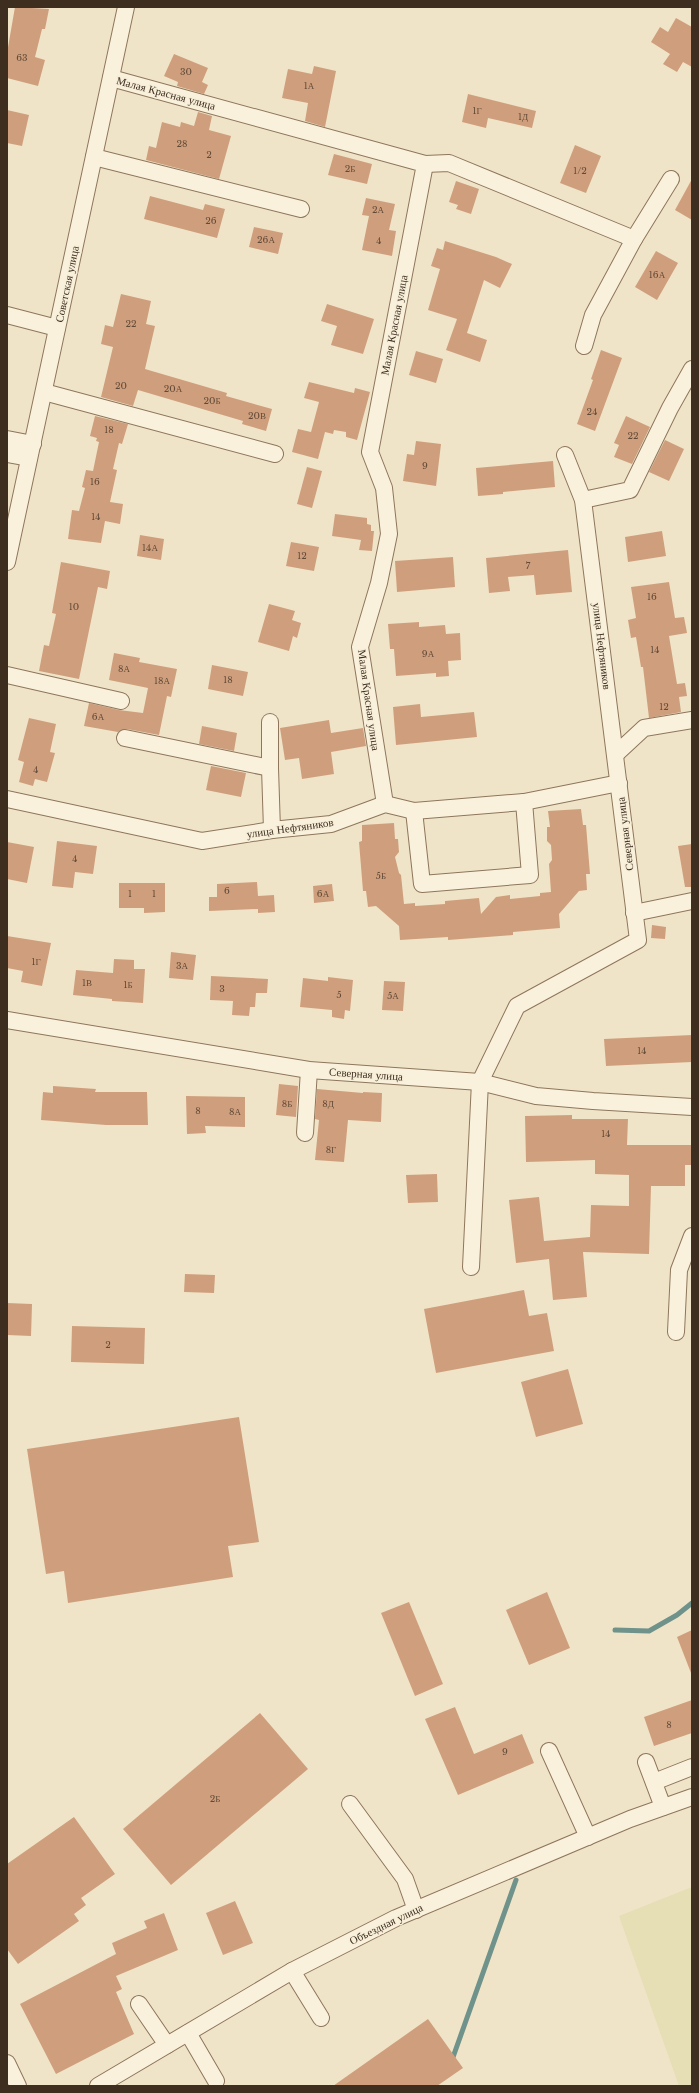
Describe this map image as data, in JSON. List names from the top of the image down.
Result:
{
  "streets": {
    "street": [
      "Малая Красная улица",
      "Советская улица",
      "улица Нефтяников",
      "Северная улица",
      "Объездная улица"
    ]
  },
  "crossings": [
    ["Малая Красная улица", "Советская улица"],
    ["Малая Красная улица", "улица Нефтяников"],
    ["улица Нефтяников", "Северная улица"]
  ],
  "house_numbers": [
    "63",
    "30",
    "1А",
    "1Г",
    "1Д",
    "28",
    "2",
    "2Б",
    "1/2",
    "2А",
    "26",
    "26А",
    "4",
    "16А",
    "22",
    "20",
    "20А",
    "20Б",
    "24",
    "20В",
    "18",
    "22",
    "9",
    "16",
    "14",
    "14А",
    "12",
    "7",
    "16",
    "10",
    "14",
    "9А",
    "8А",
    "18",
    "18А",
    "12",
    "6А",
    "4",
    "4",
    "5Б",
    "6",
    "1",
    "1",
    "6А",
    "1Г",
    "3А",
    "1В",
    "1Б",
    "3",
    "5",
    "5А",
    "14",
    "8Б",
    "8Д",
    "8",
    "8А",
    "14",
    "8Г",
    "2",
    "8",
    "9",
    "2Б"
  ]
}
